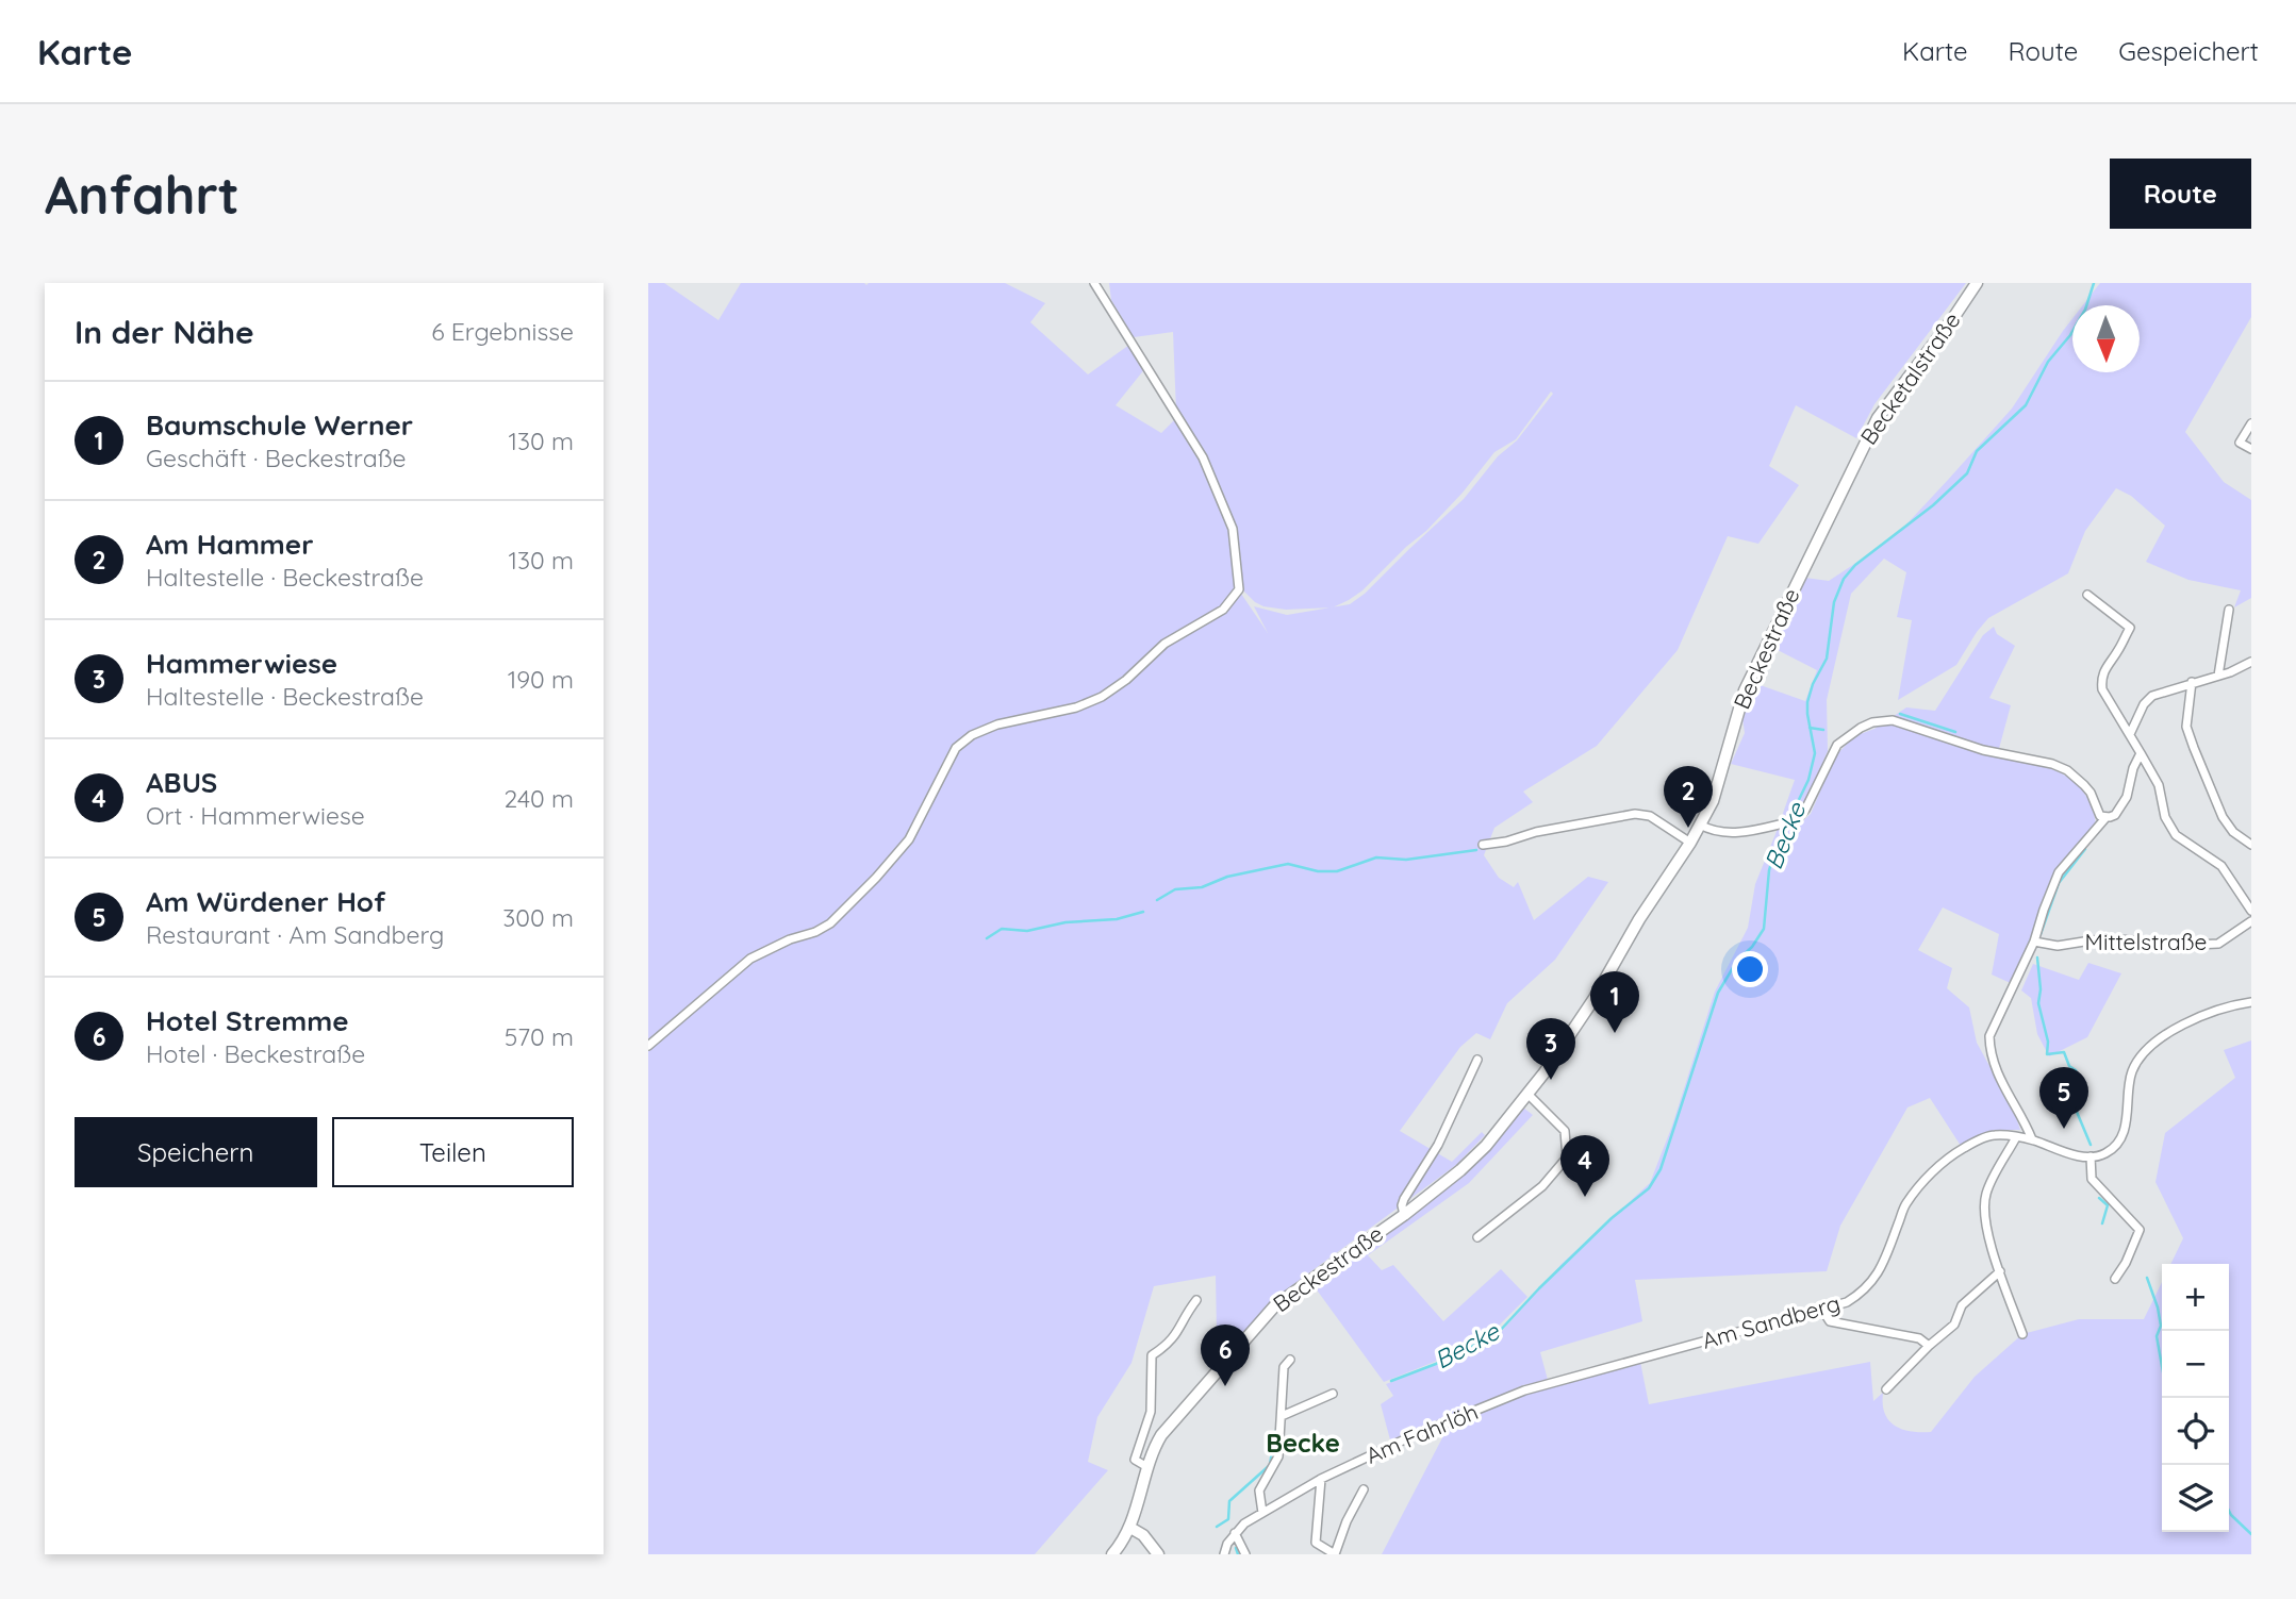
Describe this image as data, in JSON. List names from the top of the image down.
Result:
{
  "streets": {
    "main road": ["Becketalstraße", "Beckestraße"],
    "street": ["Mittelstraße", "Am Sandberg", "Am Fahrlöh"]
  },
  "crossings": [
    ["Becketalstraße", "Beckestraße"],
    ["Am Sandberg", "Am Fahrlöh"]
  ],
  "districts": ["Becke"],
  "water": ["Becke"],
  "north": "bottom",
  "page": {
    "header": "Karte",
    "nav": ["Karte", "Route", "Gespeichert"],
    "buttons": [
      "Route",
      ["Speichern", "Teilen"]
    ],
    "title": "Anfahrt",
    "heading": ["In der Nähe", "6 Ergebnisse"],
    "list": [
      {
        "mark": "1",
        "name": "Baumschule Werner",
        "note": "Geschäft · Beckestraße",
        "value": "130 m"
      },
      {
        "mark": "2",
        "name": "Am Hammer",
        "note": "Haltestelle · Beckestraße",
        "value": "130 m"
      },
      {
        "mark": "3",
        "name": "Hammerwiese",
        "note": "Haltestelle · Beckestraße",
        "value": "190 m"
      },
      {
        "mark": "4",
        "name": "ABUS",
        "note": "Ort · Hammerwiese",
        "value": "240 m"
      },
      {
        "mark": "5",
        "name": "Am Würdener Hof",
        "note": "Restaurant · Am Sandberg",
        "value": "300 m"
      },
      {
        "mark": "6",
        "name": "Hotel Stremme",
        "note": "Hotel · Beckestraße",
        "value": "570 m"
      }
    ],
    "pins": [
      "2",
      "1",
      "3",
      "5",
      "4",
      "6"
    ],
    "map_buttons": ["+", "−"]
  }
}
